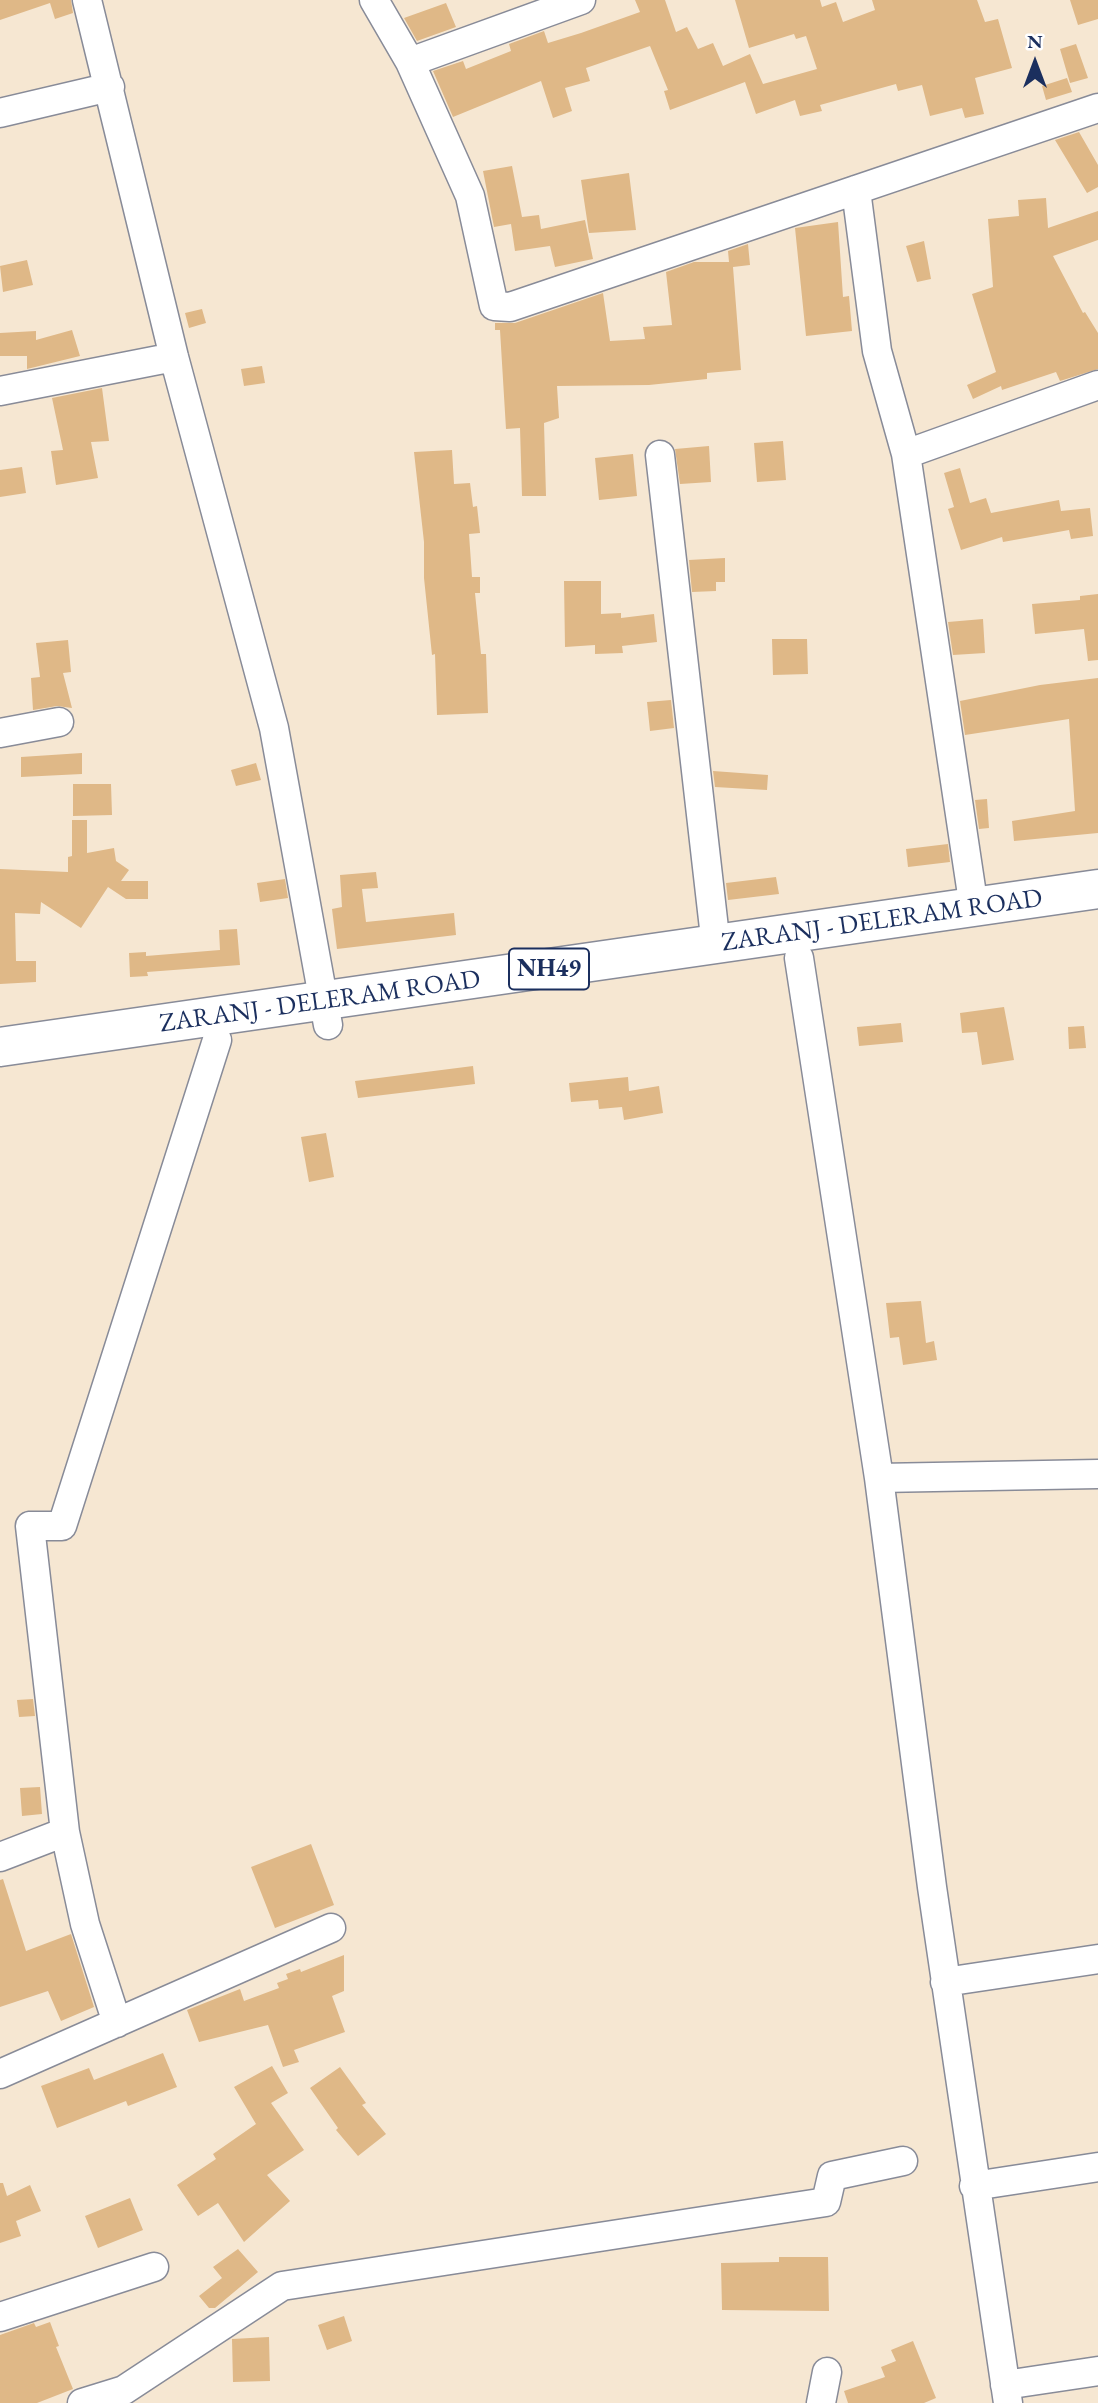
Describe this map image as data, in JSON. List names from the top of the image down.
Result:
{
  "streets": {
    "highway": ["ZARANJ - DELERAM ROAD", "NH49"]
  },
  "north": "top"
}
